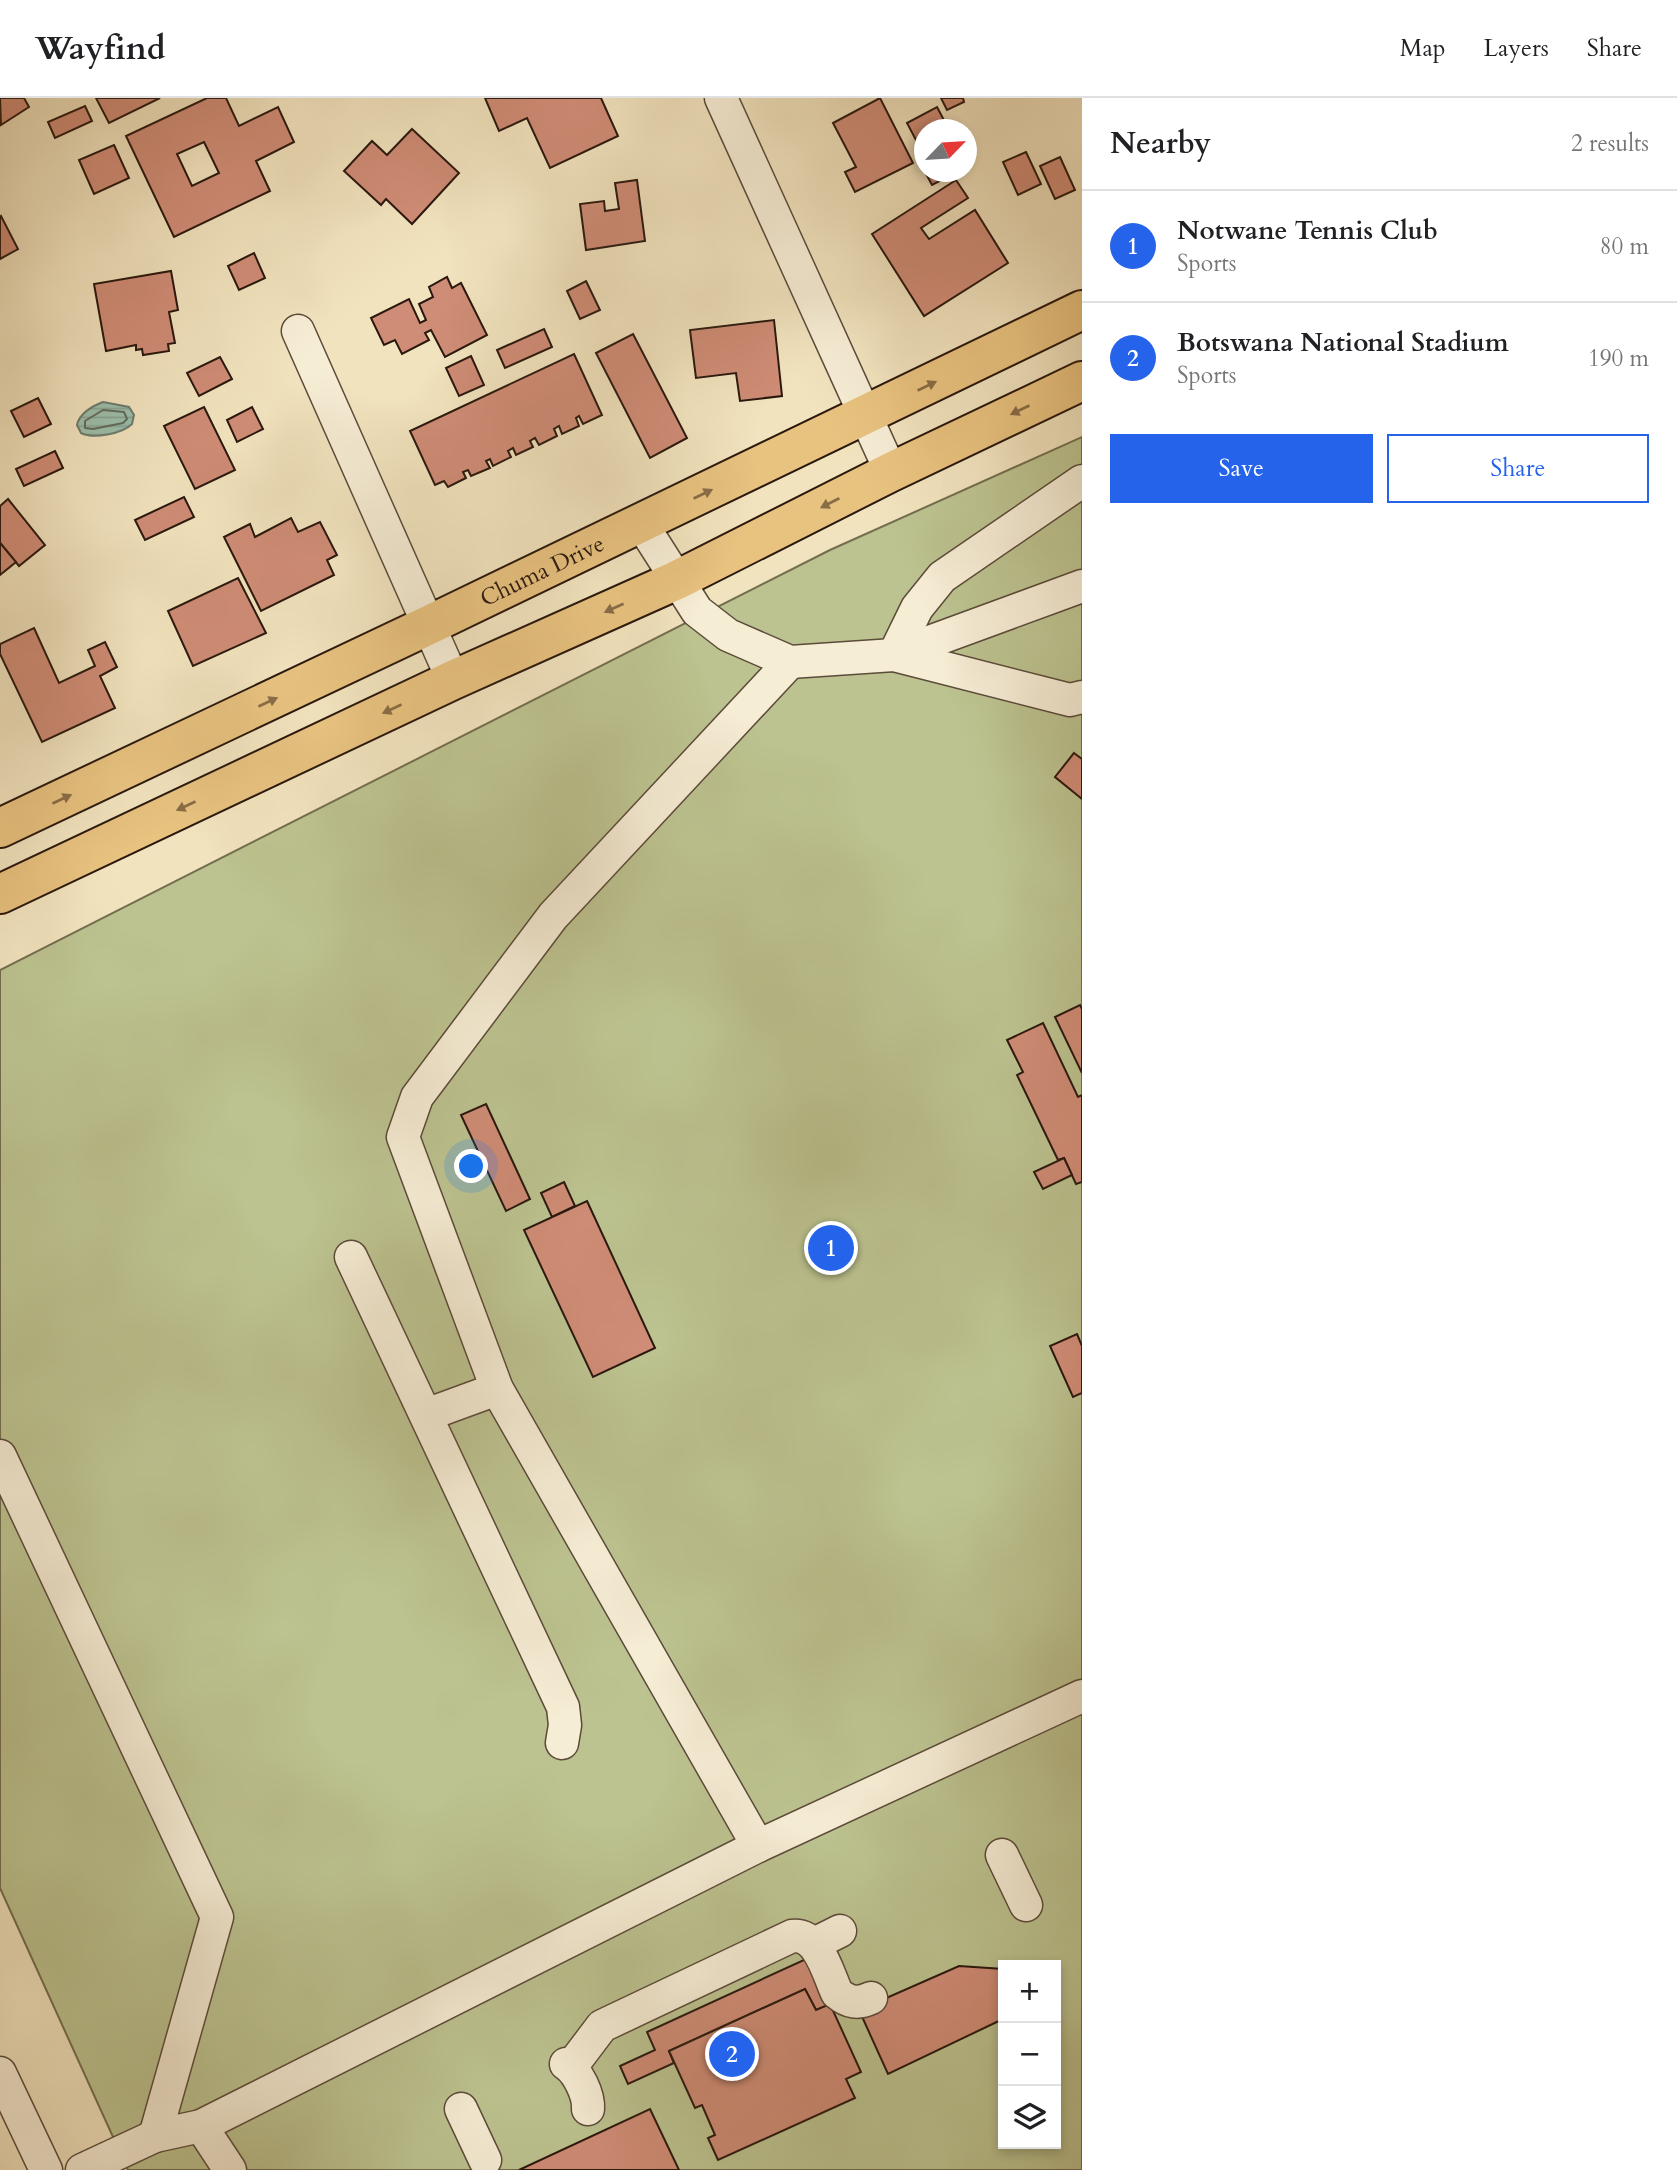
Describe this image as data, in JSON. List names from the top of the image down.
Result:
{
  "streets": {
    "main road": ["Chuma Drive"]
  },
  "north": "top right",
  "page": {
    "header": "Wayfind",
    "nav": ["Map", "Layers", "Share"],
    "heading": ["Nearby", "2 results"],
    "list": [
      {
        "mark": "1",
        "name": "Notwane Tennis Club",
        "note": "Sports",
        "value": "80 m"
      },
      {
        "mark": "2",
        "name": "Botswana National Stadium",
        "note": "Sports",
        "value": "190 m"
      }
    ],
    "buttons": ["Save", "Share"],
    "pins": ["1", "2"],
    "map_buttons": ["+", "−"]
  }
}
